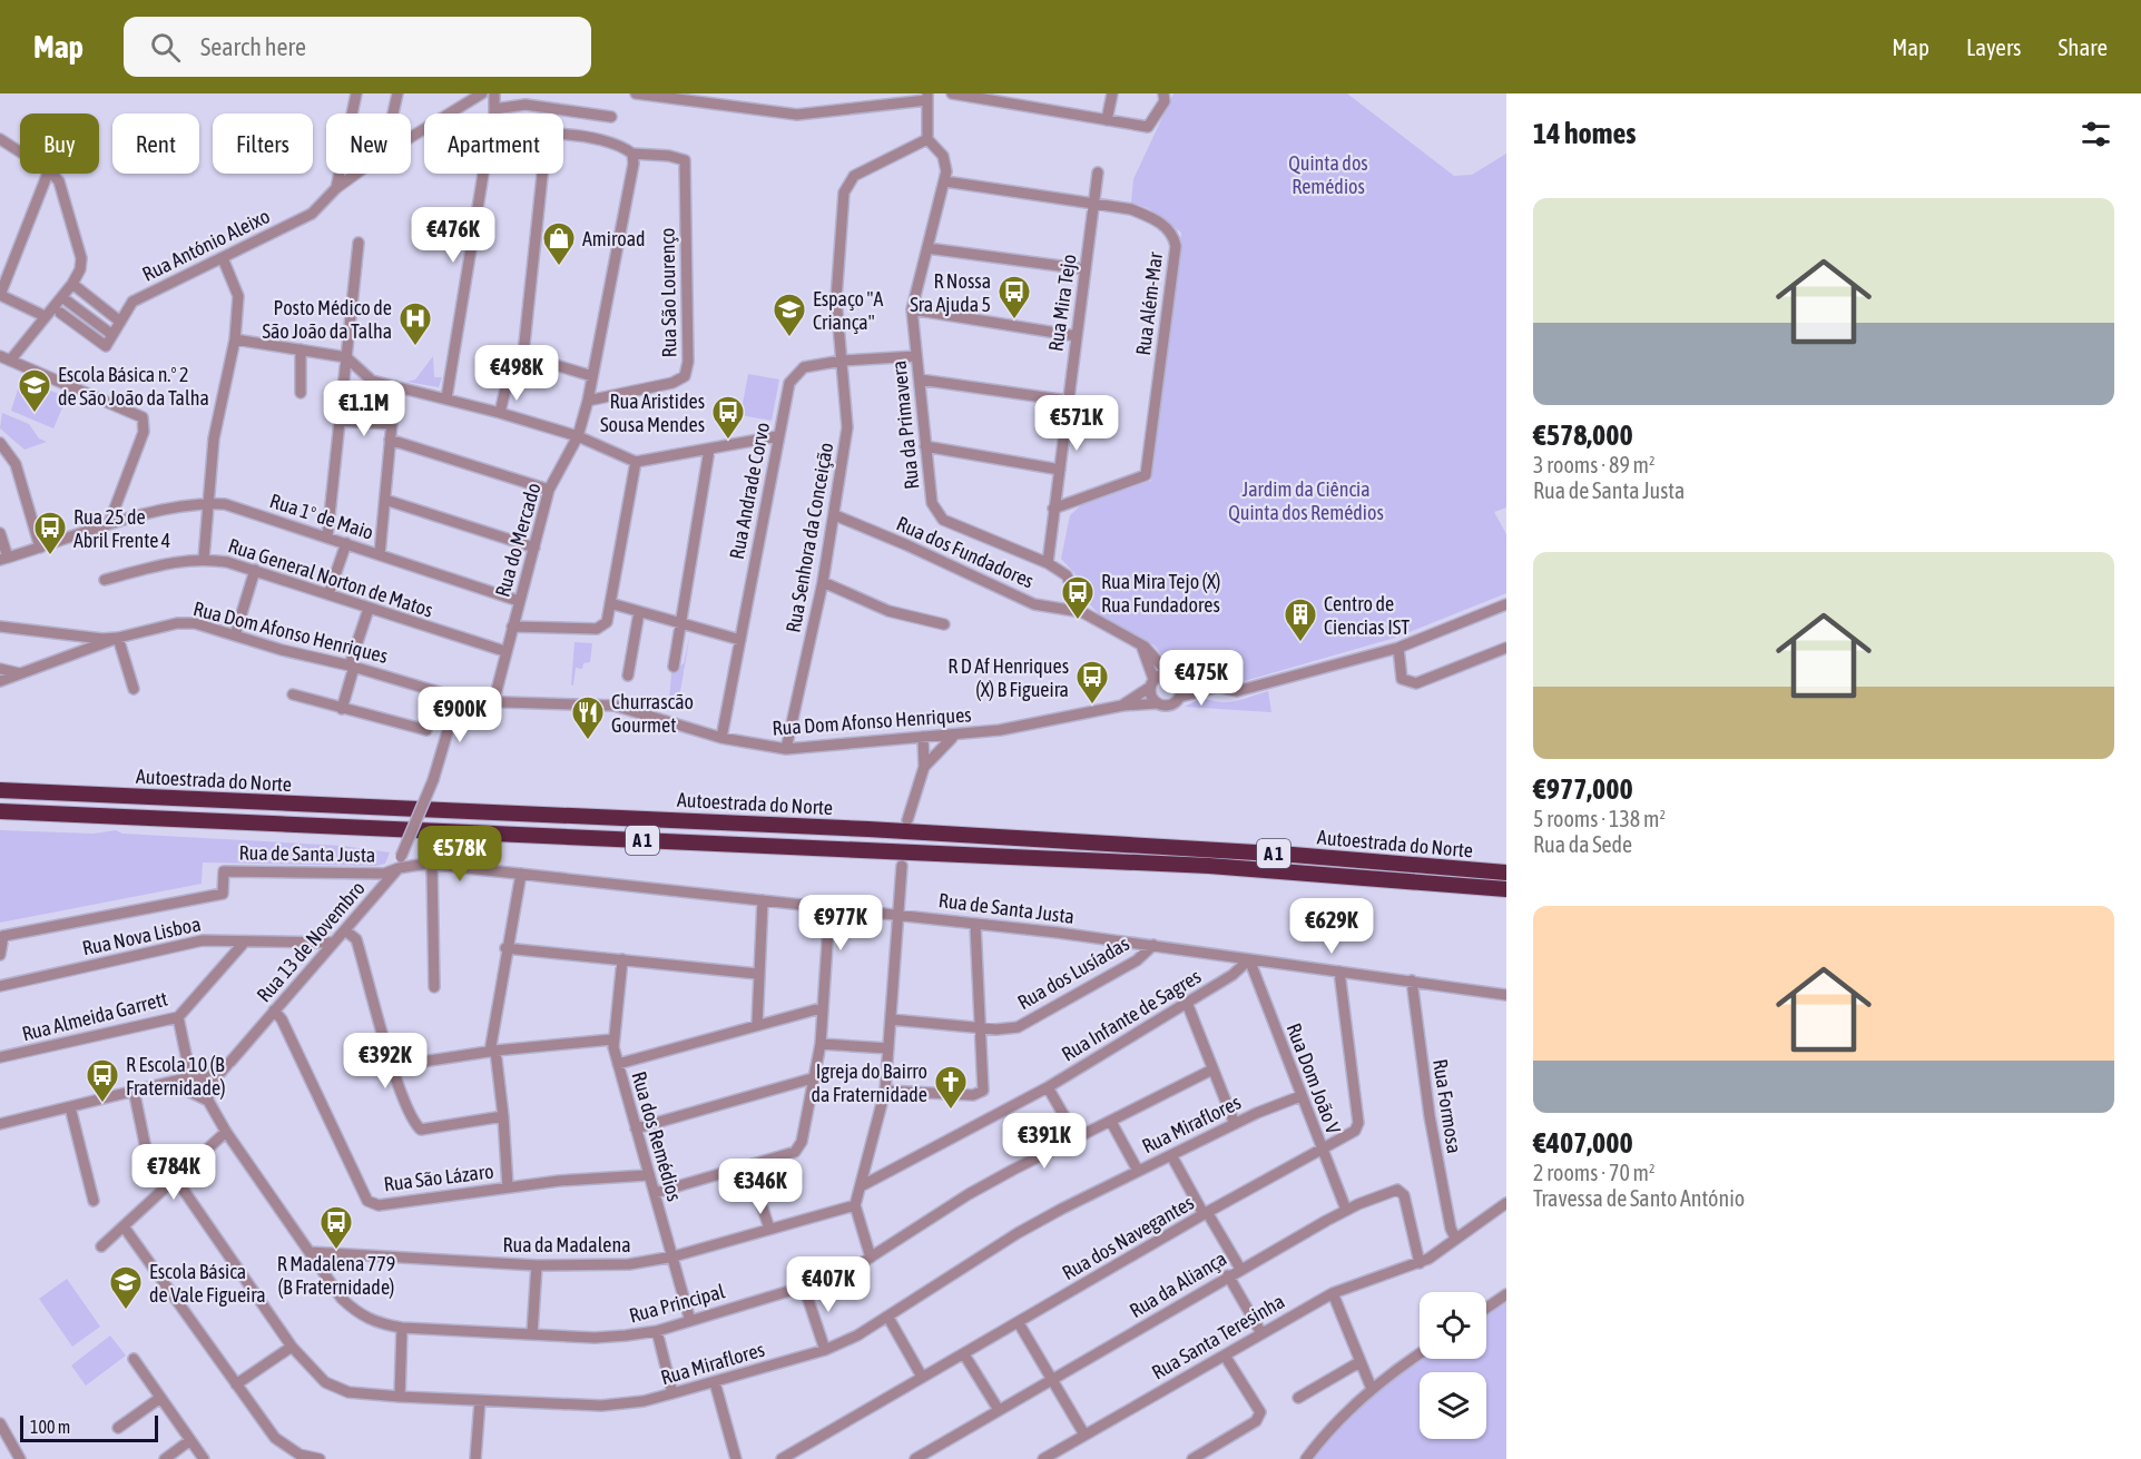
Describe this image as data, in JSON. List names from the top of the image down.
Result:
{
  "streets": {
    "highway": ["Autoestrada do Norte", "A 1"],
    "street": [
      "Rua António Aleixo",
      "Rua São Lourenço",
      "Rua Mira Tejo",
      "Rua Além-Mar",
      "Rua da Primavera",
      "Rua Andrade Corvo",
      "Rua 1º de Maio",
      "Rua Senhora da Conceição",
      "Rua do Mercado",
      "Rua dos Fundadores",
      "Rua General Norton de Matos",
      "Rua Dom Afonso Henriques",
      "Rua de Santa Justa",
      "Rua Nova Lisboa",
      "Rua 13 de Novembro",
      "Rua dos Lusíadas",
      "Rua Infante de Sagres",
      "Rua Almeida Garrett",
      "Rua Dom João V",
      "Rua Formosa",
      "Rua Miraflores",
      "Rua dos Remédios",
      "Rua São Lázaro",
      "Rua dos Navegantes",
      "Rua da Madalena",
      "Rua da Aliança",
      "Rua Principal",
      "Rua Santa Teresinha"
    ]
  },
  "crossings": [
    ["Rua São Lourenço", "Rua do Mercado"],
    ["Rua Mira Tejo", "Rua Além-Mar"],
    ["Rua Mira Tejo", "Rua da Primavera"],
    ["Rua Além-Mar", "Rua da Primavera"],
    ["Rua da Primavera", "Rua Andrade Corvo"],
    ["Rua da Primavera", "Rua Senhora da Conceição"],
    ["Rua da Primavera", "Rua dos Fundadores"],
    ["Rua Andrade Corvo", "Rua Senhora da Conceição"],
    ["Rua Andrade Corvo", "Rua Dom Afonso Henriques"],
    ["Rua 1º de Maio", "Rua do Mercado"],
    ["Rua Senhora da Conceição", "Rua dos Fundadores"],
    ["Rua Senhora da Conceição", "Rua Dom Afonso Henriques"],
    ["Rua do Mercado", "Rua General Norton de Matos"],
    ["Rua do Mercado", "Rua Dom Afonso Henriques"],
    ["Rua Dom Afonso Henriques", "Rua 13 de Novembro"],
    ["Rua de Santa Justa", "Rua 13 de Novembro"],
    ["Rua de Santa Justa", "Rua dos Lusíadas"],
    ["Rua de Santa Justa", "Rua Infante de Sagres"],
    ["Rua de Santa Justa", "Rua Dom João V"],
    ["Rua de Santa Justa", "Rua Formosa"],
    ["Rua de Santa Justa", "Rua dos Navegantes"],
    ["Rua Nova Lisboa", "Rua 13 de Novembro"],
    ["Rua Nova Lisboa", "Rua Almeida Garrett"],
    ["Rua 13 de Novembro", "Rua São Lázaro"],
    ["Rua 13 de Novembro", "Rua Principal"],
    ["Rua Infante de Sagres", "Rua Dom João V"],
    ["Rua Dom João V", "Rua Miraflores"],
    ["Rua Dom João V", "Rua dos Navegantes"],
    ["Rua Dom João V", "Rua da Aliança"],
    ["Rua Formosa", "Rua Santa Teresinha"],
    ["Rua dos Remédios", "Rua São Lázaro"],
    ["Rua dos Remédios", "Rua da Madalena"],
    ["Rua dos Remédios", "Rua Principal"],
    ["Rua da Madalena", "Rua Principal"],
    ["Rua da Aliança", "Rua Santa Teresinha"]
  ],
  "parks": ["Quinta dos Remédios", "Jardim da Ciência Quinta dos Remédios"],
  "places": {
    "shop": ["Amiroad"],
    "bus stop": [
      "R Nossa Sra Ajuda 5",
      "Rua Aristides Sousa Mendes",
      "Rua 25 de Abril Frente 4",
      "Rua Mira Tejo (X) Rua Fundadores",
      "R D Af Henriques (X) B Figueira",
      "R Escola 10 (B Fraternidade)",
      "R Madalena 779 (B Fraternidade)"
    ],
    "school or university": ["Espaço \"A Criança\"", "Escola Básica n.º 2 de São João da Talha", "Escola Básica de Vale Figueira"],
    "hospital": ["Posto Médico de São João da Talha"],
    "building": ["Centro de Ciencias IST"],
    "restaurant": ["Churrascão Gourmet"],
    "church": ["Igreja do Bairro da Fraternidade"]
  },
  "scale_bar": "100 m",
  "page": {
    "header": "Map",
    "search": "Search here",
    "nav": ["Map", "Layers", "Share"],
    "heading": "14 homes",
    "chip": [
      "Buy",
      "Rent",
      "Filters",
      "New",
      "Apartment"
    ],
    "list": [
      {
        "name": "€578,000",
        "note": "3 rooms · 89 m² · Rua de Santa Justa"
      },
      {
        "name": "€977,000",
        "note": "5 rooms · 138 m² · Rua da Sede"
      },
      {
        "name": "€407,000",
        "note": "2 rooms · 70 m² · Travessa de Santo António"
      }
    ],
    "price": [
      "€476K",
      "€498K",
      "€1.1M",
      "€571K",
      "€475K",
      "€900K",
      "€578K",
      "€977K",
      "€629K",
      "€392K",
      "€391K",
      "€784K",
      "€346K",
      "€407K"
    ],
    "scale": "100 m"
  }
}
